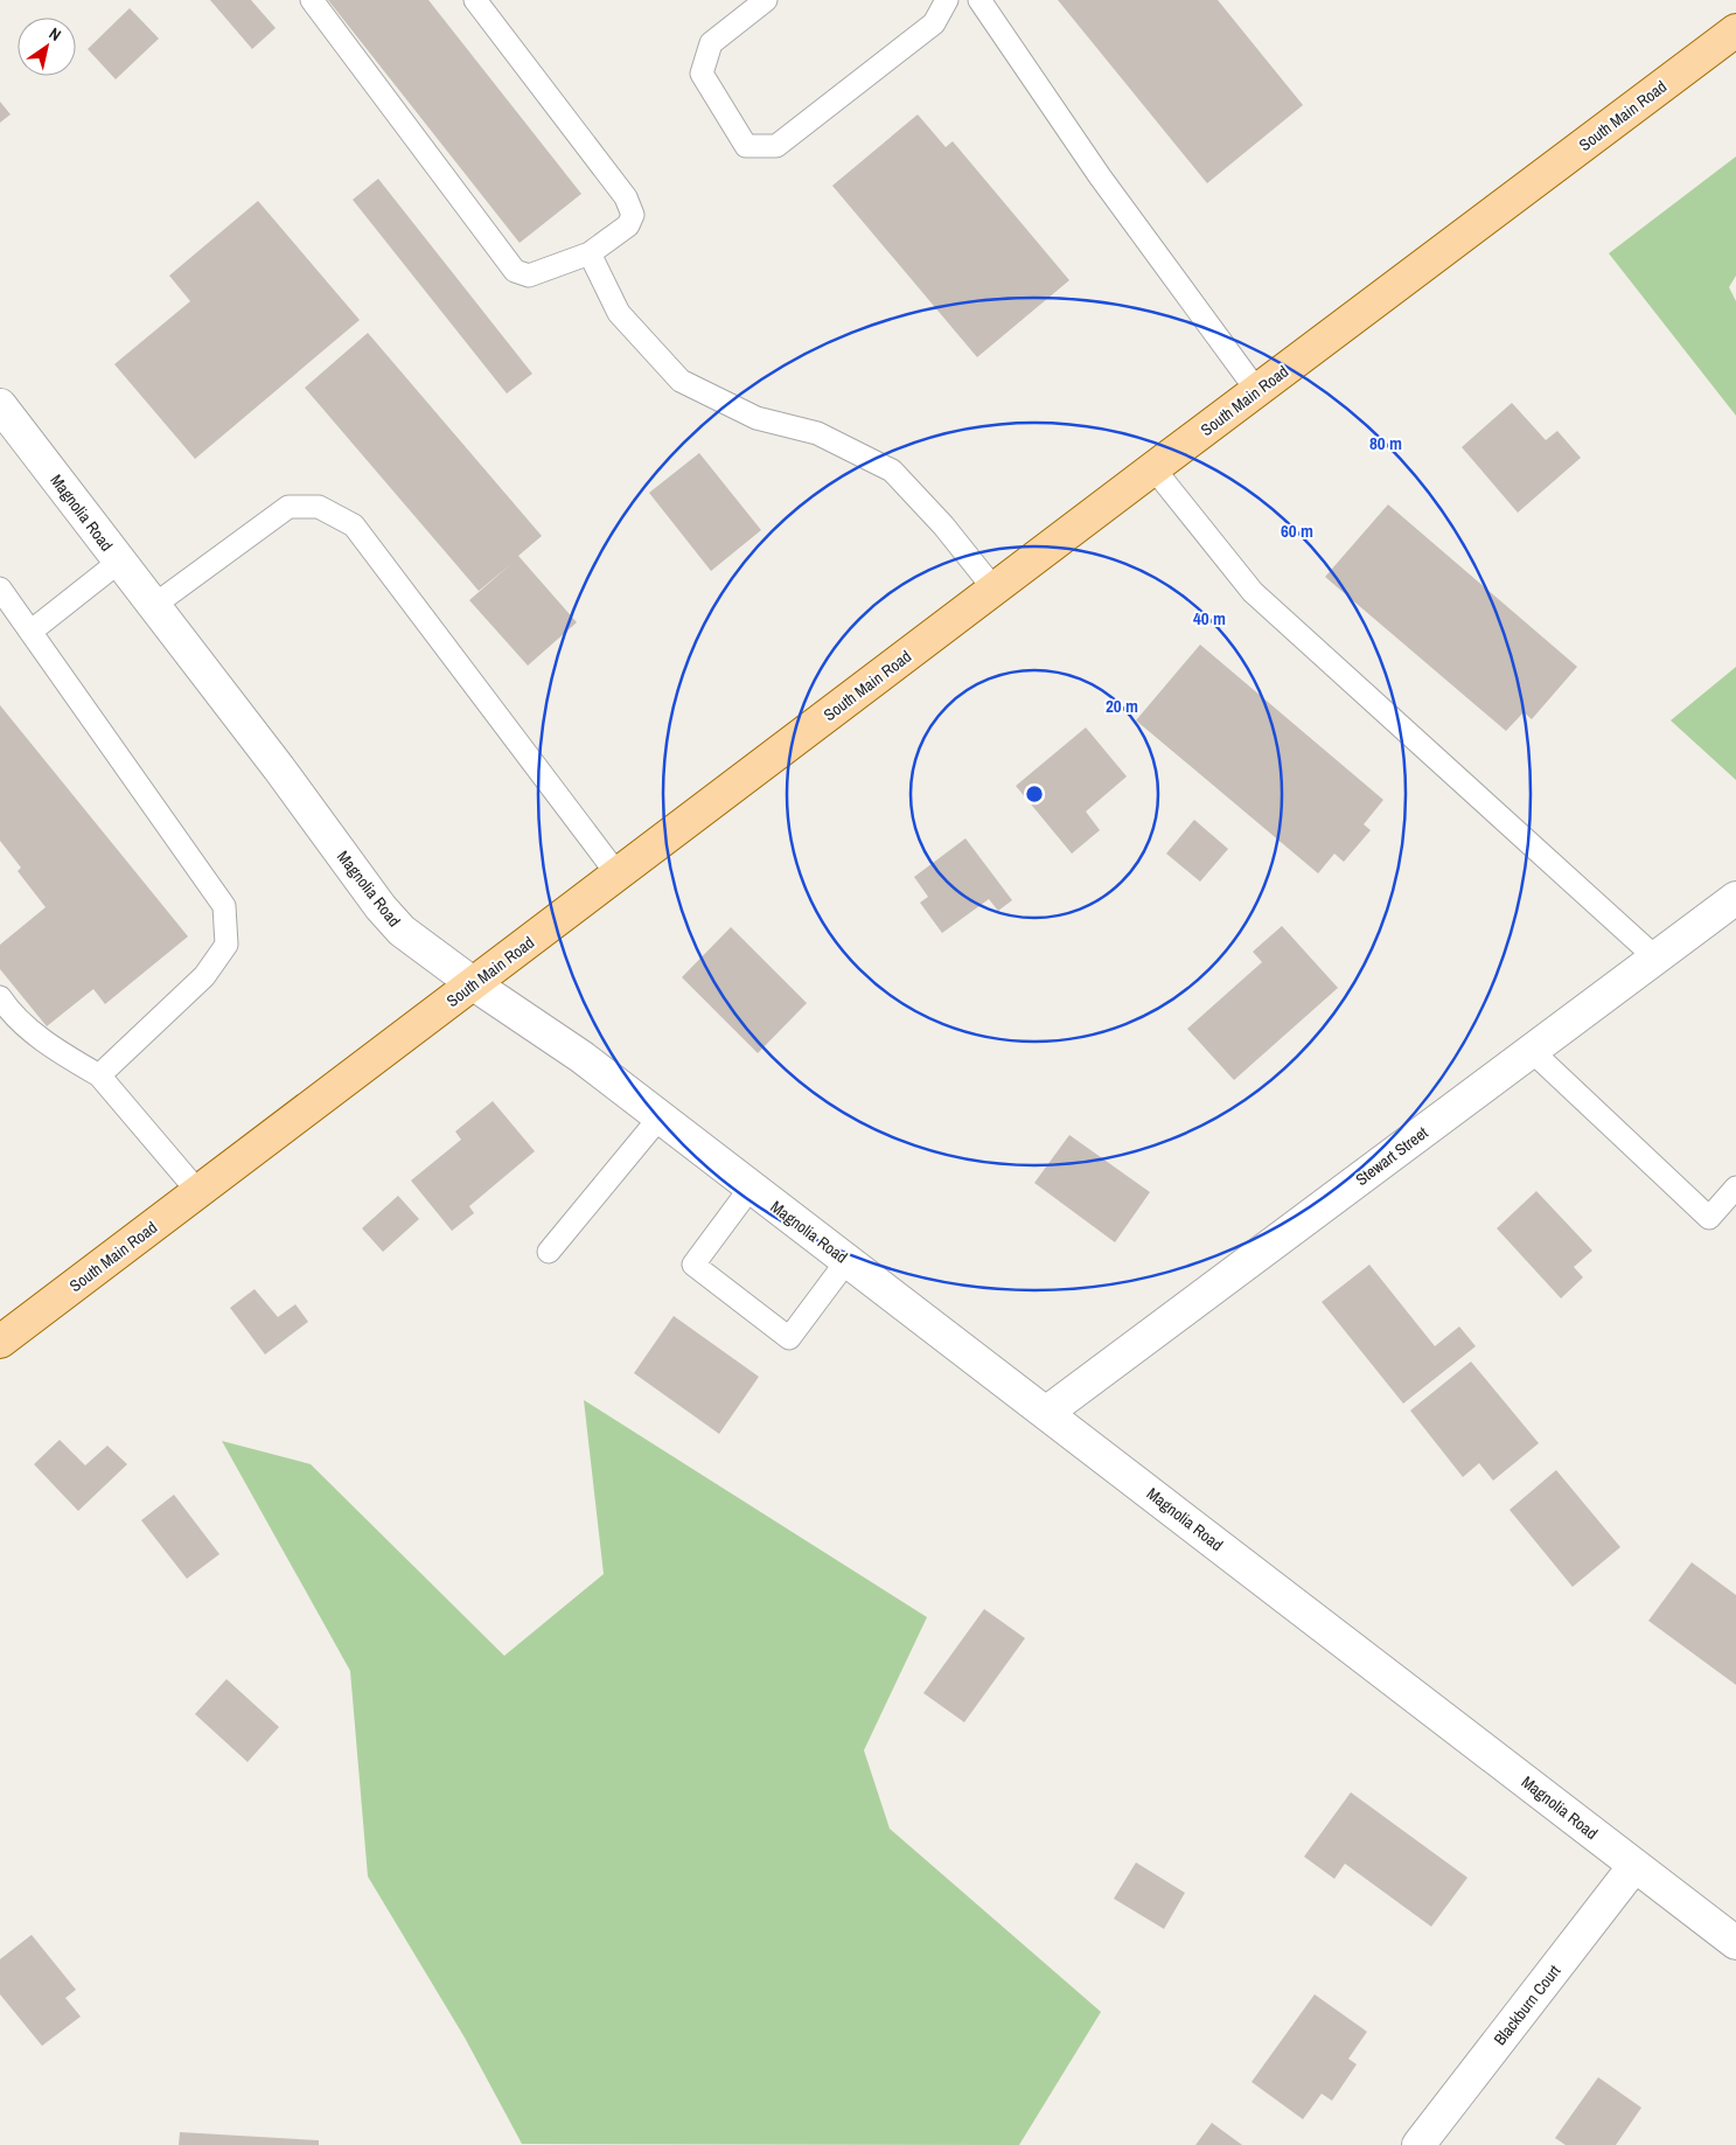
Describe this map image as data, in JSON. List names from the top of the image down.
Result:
{
  "streets": {
    "main road": ["South Main Road"],
    "street": ["Magnolia Road", "Stewart Street", "Blackburn Court"]
  },
  "crossings": [
    ["South Main Road", "Magnolia Road"],
    ["Magnolia Road", "Stewart Street"],
    ["Magnolia Road", "Blackburn Court"]
  ],
  "north": "top right",
  "rings": [
    "80 m",
    "60 m",
    "40 m",
    "20 m"
  ]
}
